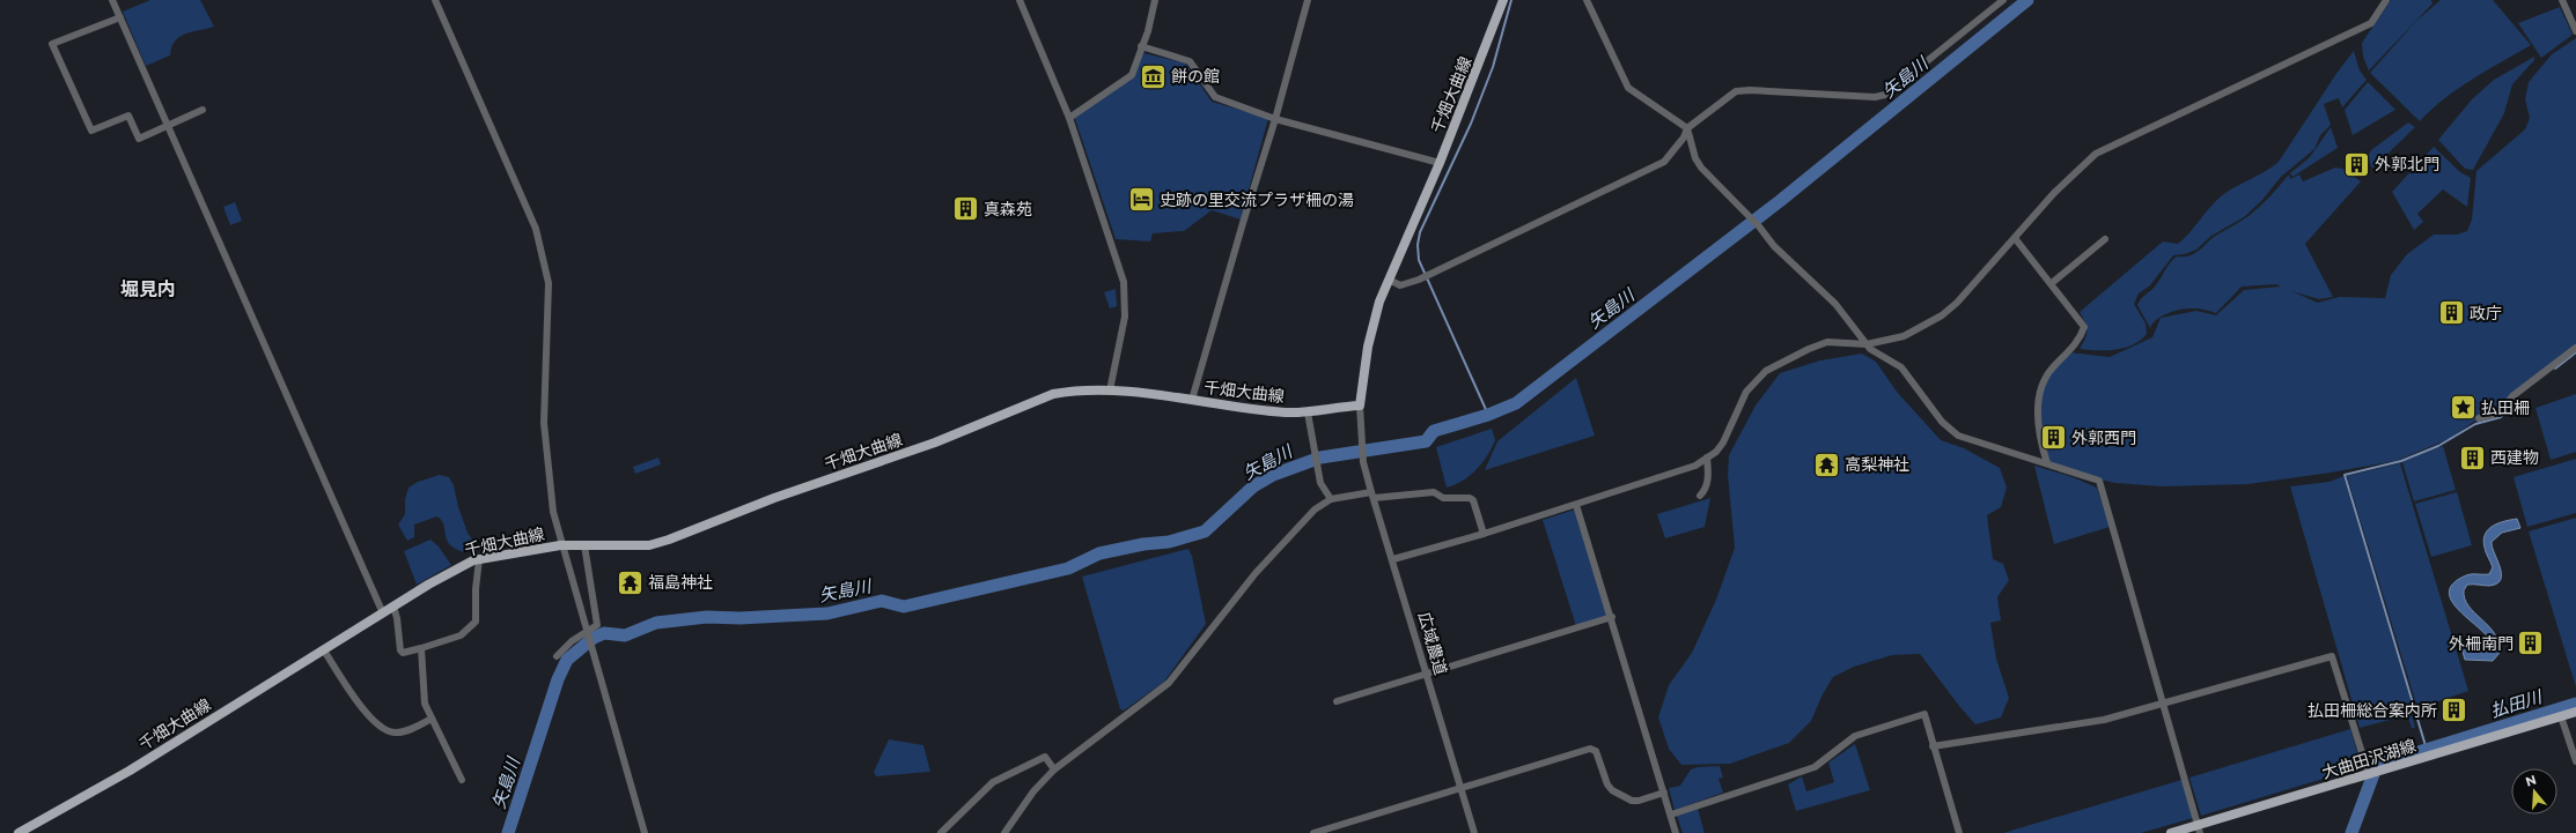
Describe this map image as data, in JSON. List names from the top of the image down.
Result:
{
  "streets": {
    "main road": ["千畑大曲線", "大曲田沢湖線"],
    "street": ["広域農道"]
  },
  "crossings": [
    ["千畑大曲線", "広域農道"]
  ],
  "districts": ["堀見内"],
  "water": ["矢島川", "払田川"],
  "places": {
    "museum": ["餅の館"],
    "building": [
      "外郭北門",
      "真森苑",
      "政庁",
      "外郭西門",
      "西建物",
      "外柵南門",
      "払田柵総合案内所"
    ],
    "hotel": ["史跡の里交流プラザ柵の湯"],
    "place": ["払田柵"],
    "temple": ["高梨神社", "福島神社"]
  },
  "north": "top"
}
